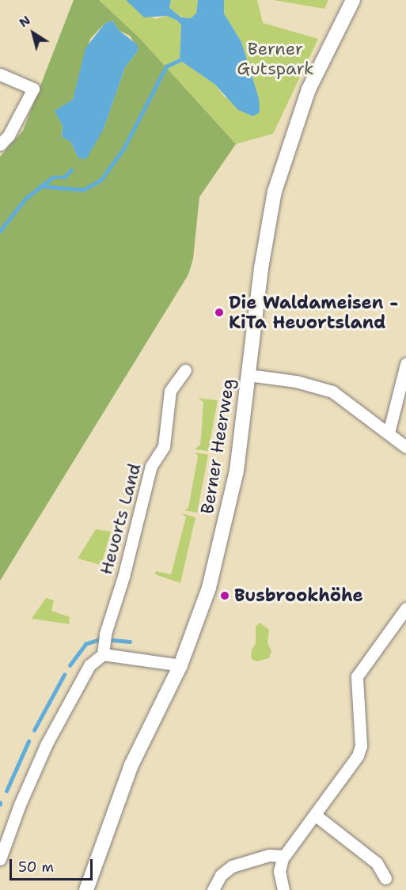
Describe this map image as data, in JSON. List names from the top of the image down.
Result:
{
  "streets": {
    "main road": ["Berner Heerweg"],
    "street": ["Heuorts Land"]
  },
  "parks": ["Berner Gutspark"],
  "places": ["Die Waldameisen - KiTa Heuortsland", "Busbrookhöhe"],
  "scale_bar": "50 m",
  "north": "top left"
}
